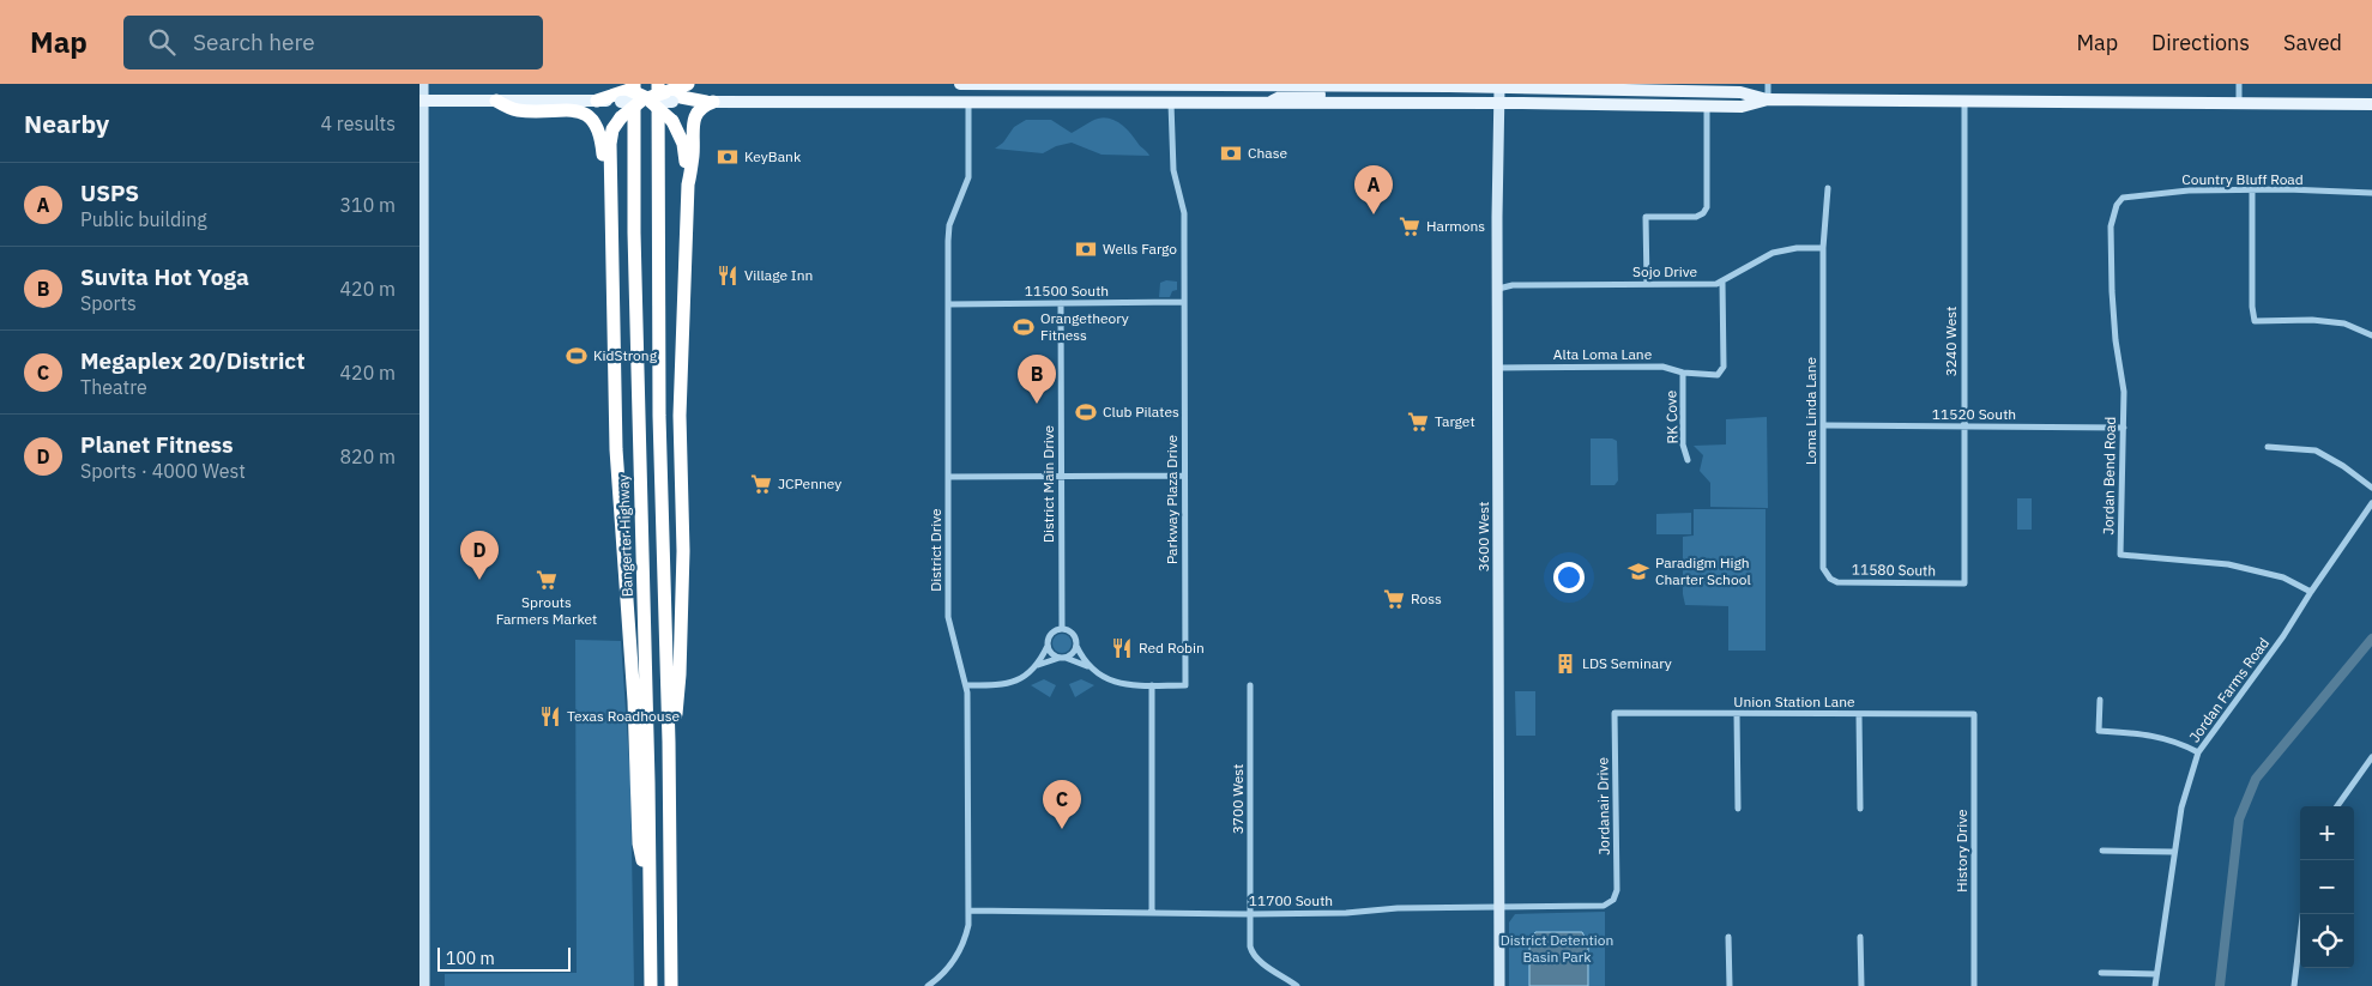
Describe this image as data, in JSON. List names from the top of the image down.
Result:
{
  "streets": {
    "highway": ["Bangerter Highway"],
    "main road": ["3600 West"],
    "street": [
      "Country Bluff Road",
      "Sojo Drive",
      "11500 South",
      "3240 West",
      "Alta Loma Lane",
      "Loma Linda Lane",
      "11520 South",
      "RK Cove",
      "Jordan Bend Road",
      "District Main Drive",
      "Parkway Plaza Drive",
      "District Drive",
      "11580 South",
      "Jordan Farms Road",
      "Union Station Lane",
      "3700 West",
      "Jordanair Drive",
      "History Drive",
      "11700 South"
    ]
  },
  "crossings": [
    ["Country Bluff Road", "Jordan Bend Road"],
    ["Sojo Drive", "Alta Loma Lane"],
    ["Sojo Drive", "Loma Linda Lane"],
    ["Sojo Drive", "3600 West"],
    ["11500 South", "District Main Drive"],
    ["11500 South", "Parkway Plaza Drive"],
    ["11500 South", "District Drive"],
    ["3240 West", "11520 South"],
    ["3240 West", "11580 South"],
    ["Alta Loma Lane", "RK Cove"],
    ["Alta Loma Lane", "3600 West"],
    ["Loma Linda Lane", "11520 South"],
    ["Loma Linda Lane", "11580 South"],
    ["11520 South", "Jordan Bend Road"],
    ["Jordan Bend Road", "Jordan Farms Road"],
    ["District Main Drive", "Parkway Plaza Drive"],
    ["3600 West", "11700 South"],
    ["District Drive", "11700 South"],
    ["Union Station Lane", "Jordanair Drive"],
    ["Union Station Lane", "History Drive"],
    ["3700 West", "11700 South"],
    ["Jordanair Drive", "11700 South"]
  ],
  "parks": ["District Detention Basin Park"],
  "places": {
    "bank": ["Chase", "KeyBank", "Wells Fargo"],
    "supermarket": [
      "Harmons",
      "Target",
      "JCPenney",
      "Sprouts Farmers Market",
      "Ross"
    ],
    "restaurant": ["Village Inn", "Red Robin", "Texas Roadhouse"],
    "sports": ["Orangetheory Fitness", "KidStrong", "Club Pilates"],
    "school or university": ["Paradigm High Charter School"],
    "building": ["LDS Seminary"]
  },
  "scale_bar": "100 m",
  "page": {
    "header": "Map",
    "search": "Search here",
    "nav": ["Map", "Directions", "Saved"],
    "heading": ["Nearby", "4 results"],
    "list": [
      {
        "mark": "A",
        "name": "USPS",
        "note": "Public building",
        "value": "310 m"
      },
      {
        "mark": "B",
        "name": "Suvita Hot Yoga",
        "note": "Sports",
        "value": "420 m"
      },
      {
        "mark": "C",
        "name": "Megaplex 20/District",
        "note": "Theatre",
        "value": "420 m"
      },
      {
        "mark": "D",
        "name": "Planet Fitness",
        "note": "Sports · 4000 West",
        "value": "820 m"
      }
    ],
    "pins": [
      "A",
      "B",
      "D",
      "C"
    ],
    "map_buttons": ["+", "−"],
    "scale": "100 m"
  }
}
